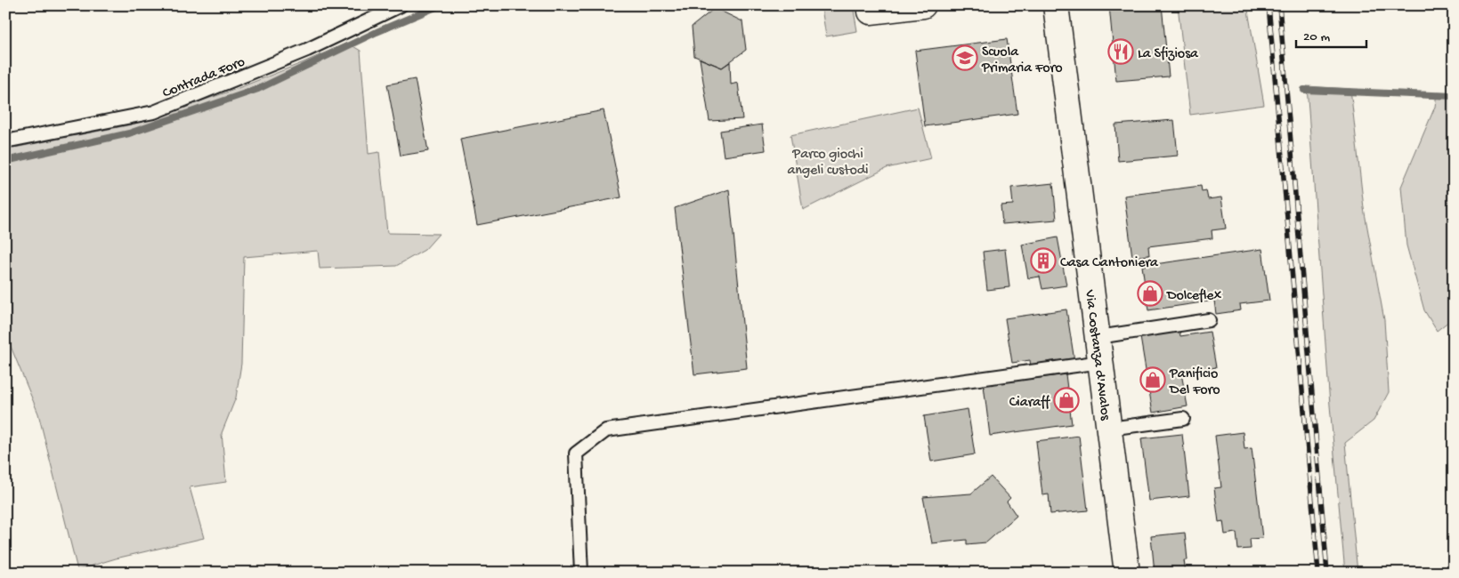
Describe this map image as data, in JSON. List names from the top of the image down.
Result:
{
  "streets": {
    "main road": ["Via Costanza d'Avalos"],
    "lane": ["Contrada Foro"]
  },
  "parks": ["Parco giochi angeli custodi"],
  "places": {
    "restaurant": ["La Sfiziosa"],
    "school or university": ["Scuola Primaria Foro"],
    "building": ["Casa Cantoniera"],
    "shop": ["Dolceflex", "Panificio Del Foro", "Ciaraff"]
  },
  "scale_bar": "20 m"
}
